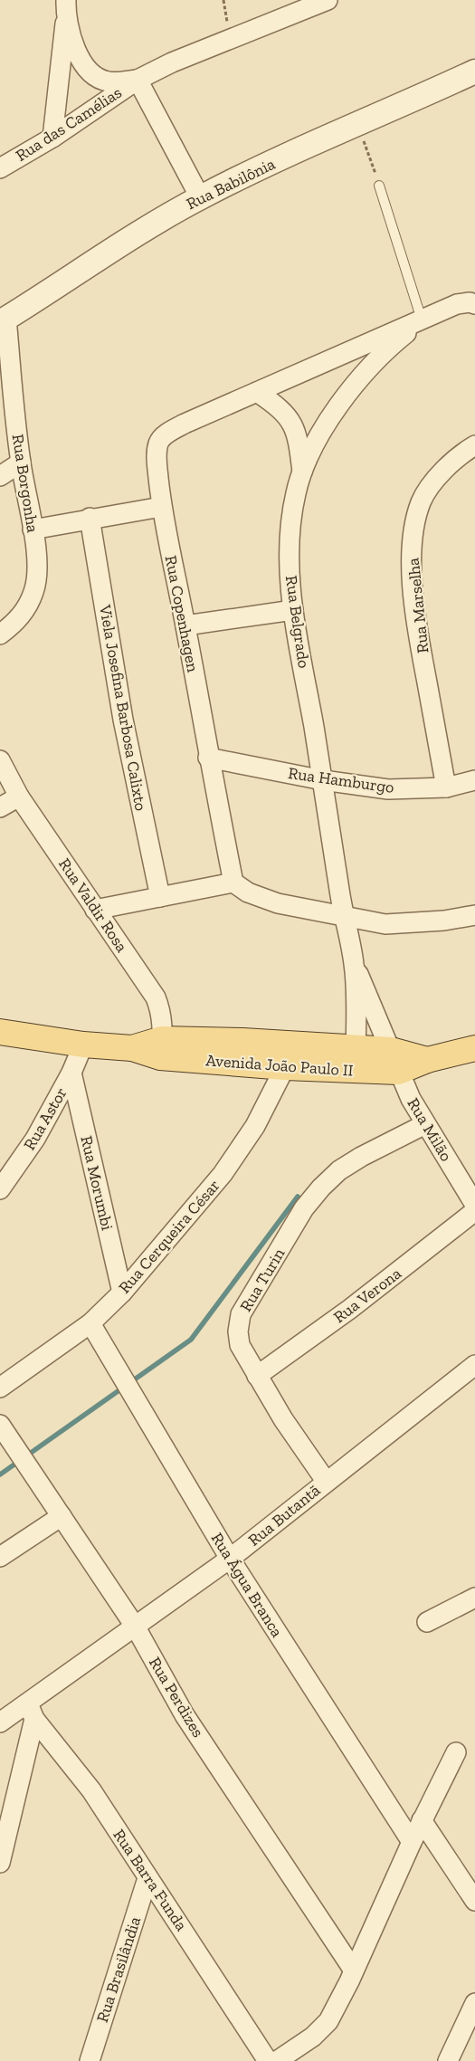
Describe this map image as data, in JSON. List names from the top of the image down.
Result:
{
  "streets": {
    "main road": ["Avenida João Paulo II"],
    "street": [
      "Rua das Camélias",
      "Rua Babilônia",
      "Rua Borgonha",
      "Rua Marselha",
      "Rua Copenhagen",
      "Rua Belgrado",
      "Viela Josefina Barbosa Calixto",
      "Rua Hamburgo",
      "Rua Valdir Rosa",
      "Rua Astor",
      "Rua Milão",
      "Rua Morumbi",
      "Rua Cerqueira César",
      "Rua Turin",
      "Rua Verona",
      "Rua Butantã",
      "Rua Água Branca",
      "Rua Perdizes",
      "Rua Barra Funda",
      "Rua Brasilândia"
    ]
  },
  "crossings": [
    ["Rua Babilônia", "Rua Borgonha"],
    ["Rua Marselha", "Rua Hamburgo"],
    ["Rua Copenhagen", "Rua Belgrado"],
    ["Rua Copenhagen", "Rua Hamburgo"],
    ["Rua Belgrado", "Rua Hamburgo"],
    ["Rua Belgrado", "Avenida João Paulo II"],
    ["Rua Belgrado", "Rua Milão"],
    ["Rua Valdir Rosa", "Avenida João Paulo II"],
    ["Avenida João Paulo II", "Rua Astor"],
    ["Avenida João Paulo II", "Rua Milão"],
    ["Avenida João Paulo II", "Rua Cerqueira César"],
    ["Rua Astor", "Rua Morumbi"],
    ["Rua Milão", "Rua Turin"],
    ["Rua Morumbi", "Rua Cerqueira César"],
    ["Rua Cerqueira César", "Rua Água Branca"],
    ["Rua Turin", "Rua Verona"],
    ["Rua Turin", "Rua Butantã"],
    ["Rua Butantã", "Rua Água Branca"],
    ["Rua Butantã", "Rua Perdizes"],
    ["Rua Butantã", "Rua Barra Funda"],
    ["Rua Barra Funda", "Rua Brasilândia"]
  ]
}
